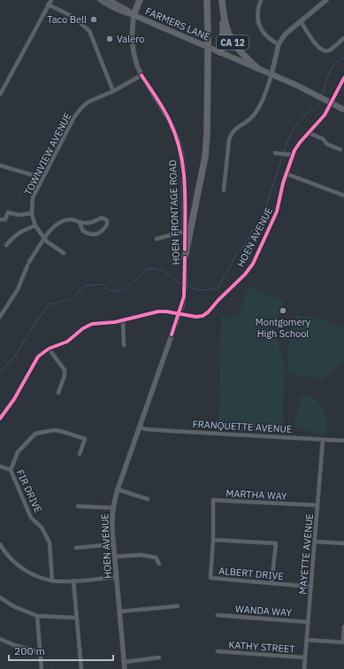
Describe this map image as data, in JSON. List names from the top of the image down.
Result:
{
  "streets": {
    "highway": ["CA 12"],
    "main road": ["FARMERS LANE"],
    "street": [
      "TOWNVIEW AVENUE",
      "HOEN FRONTAGE ROAD",
      "HOEN AVENUE",
      "FRANQUETTE AVENUE",
      "FIR DRIVE",
      "MARTHA WAY",
      "MAYETTE AVENUE",
      "ALBERT DRIVE",
      "WANDA WAY",
      "KATHY STREET"
    ]
  },
  "crossings": [
    ["FARMERS LANE", "CA 12"],
    ["FARMERS LANE", "HOEN FRONTAGE ROAD"],
    ["FARMERS LANE", "HOEN AVENUE"],
    ["TOWNVIEW AVENUE", "HOEN FRONTAGE ROAD"],
    ["HOEN FRONTAGE ROAD", "HOEN AVENUE"],
    ["HOEN AVENUE", "FRANQUETTE AVENUE"],
    ["FRANQUETTE AVENUE", "MAYETTE AVENUE"],
    ["MARTHA WAY", "MAYETTE AVENUE"],
    ["MARTHA WAY", "ALBERT DRIVE"],
    ["MAYETTE AVENUE", "ALBERT DRIVE"],
    ["MAYETTE AVENUE", "WANDA WAY"],
    ["MAYETTE AVENUE", "KATHY STREET"]
  ],
  "places": ["Taco Bell", "Valero", "Montgomery High School"],
  "scale_bar": "200 m"
}
